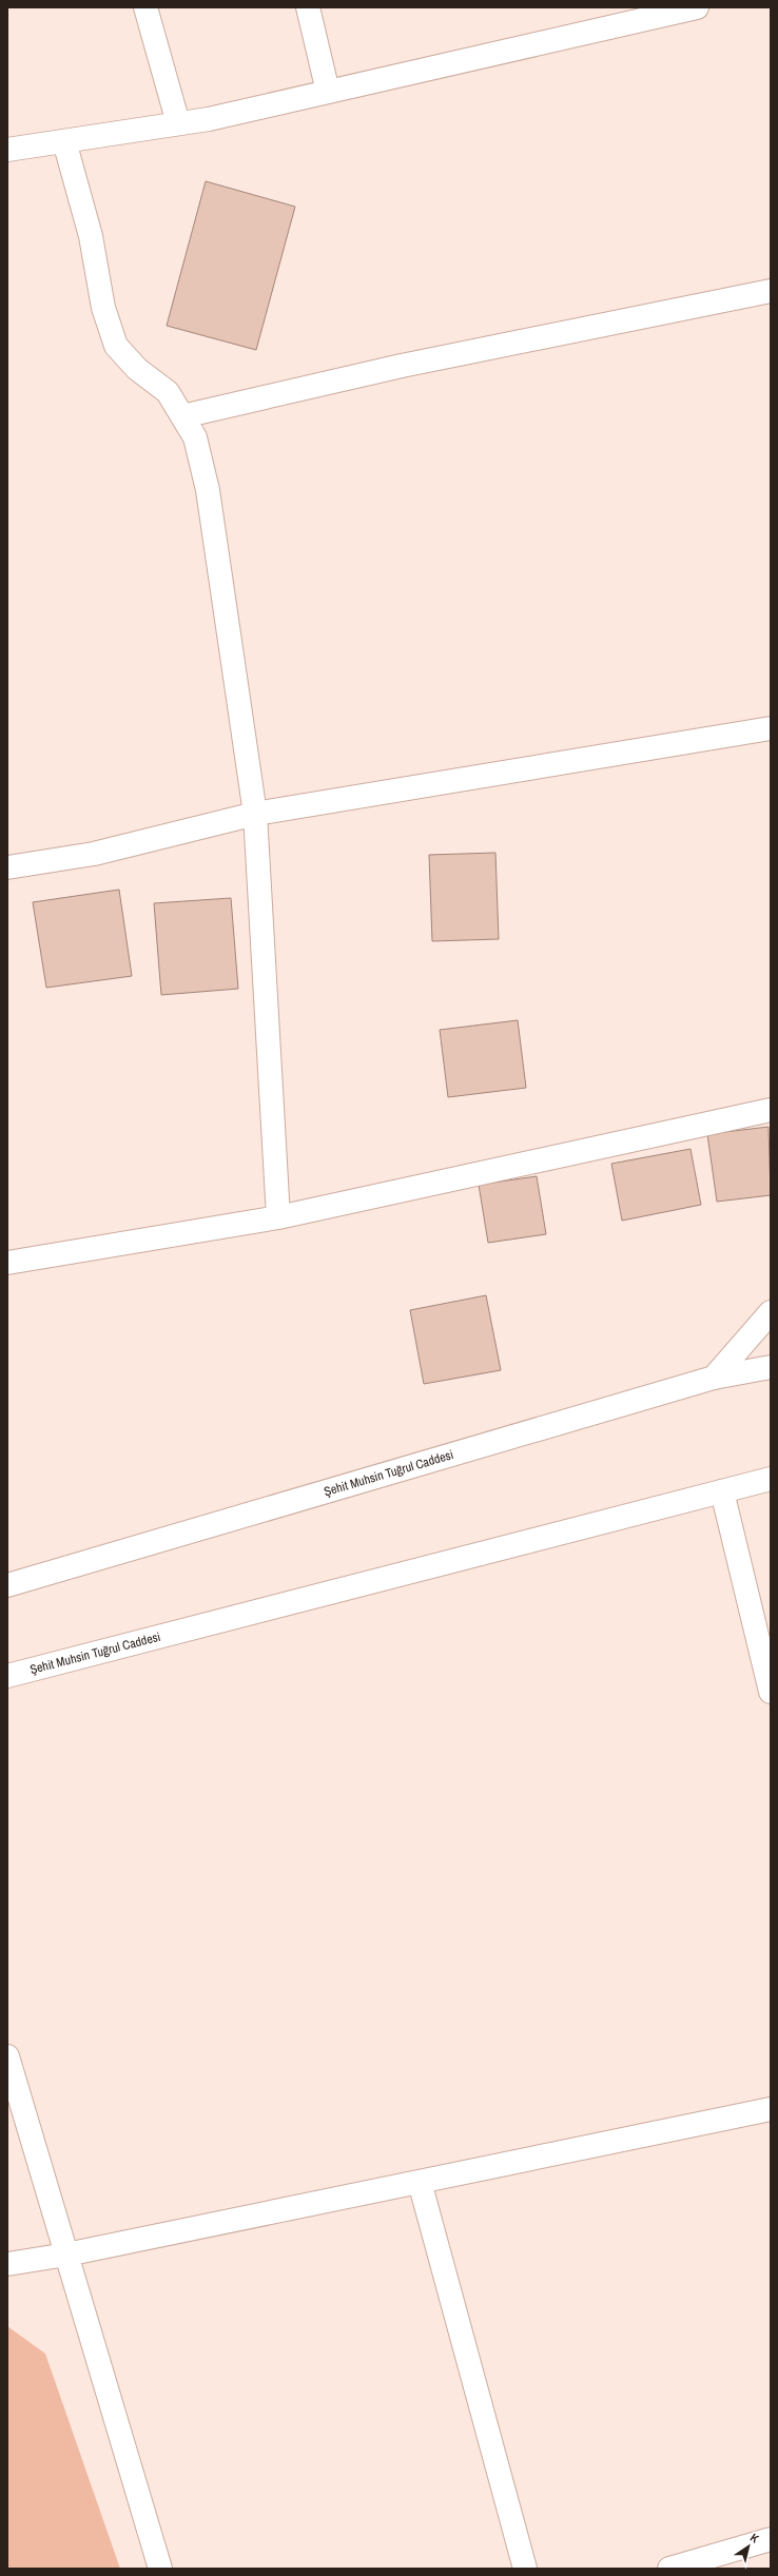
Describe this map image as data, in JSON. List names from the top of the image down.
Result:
{
  "streets": {
    "street": ["Şehit Muhsin Tuğrul Caddesi"]
  },
  "north": "top right"
}
